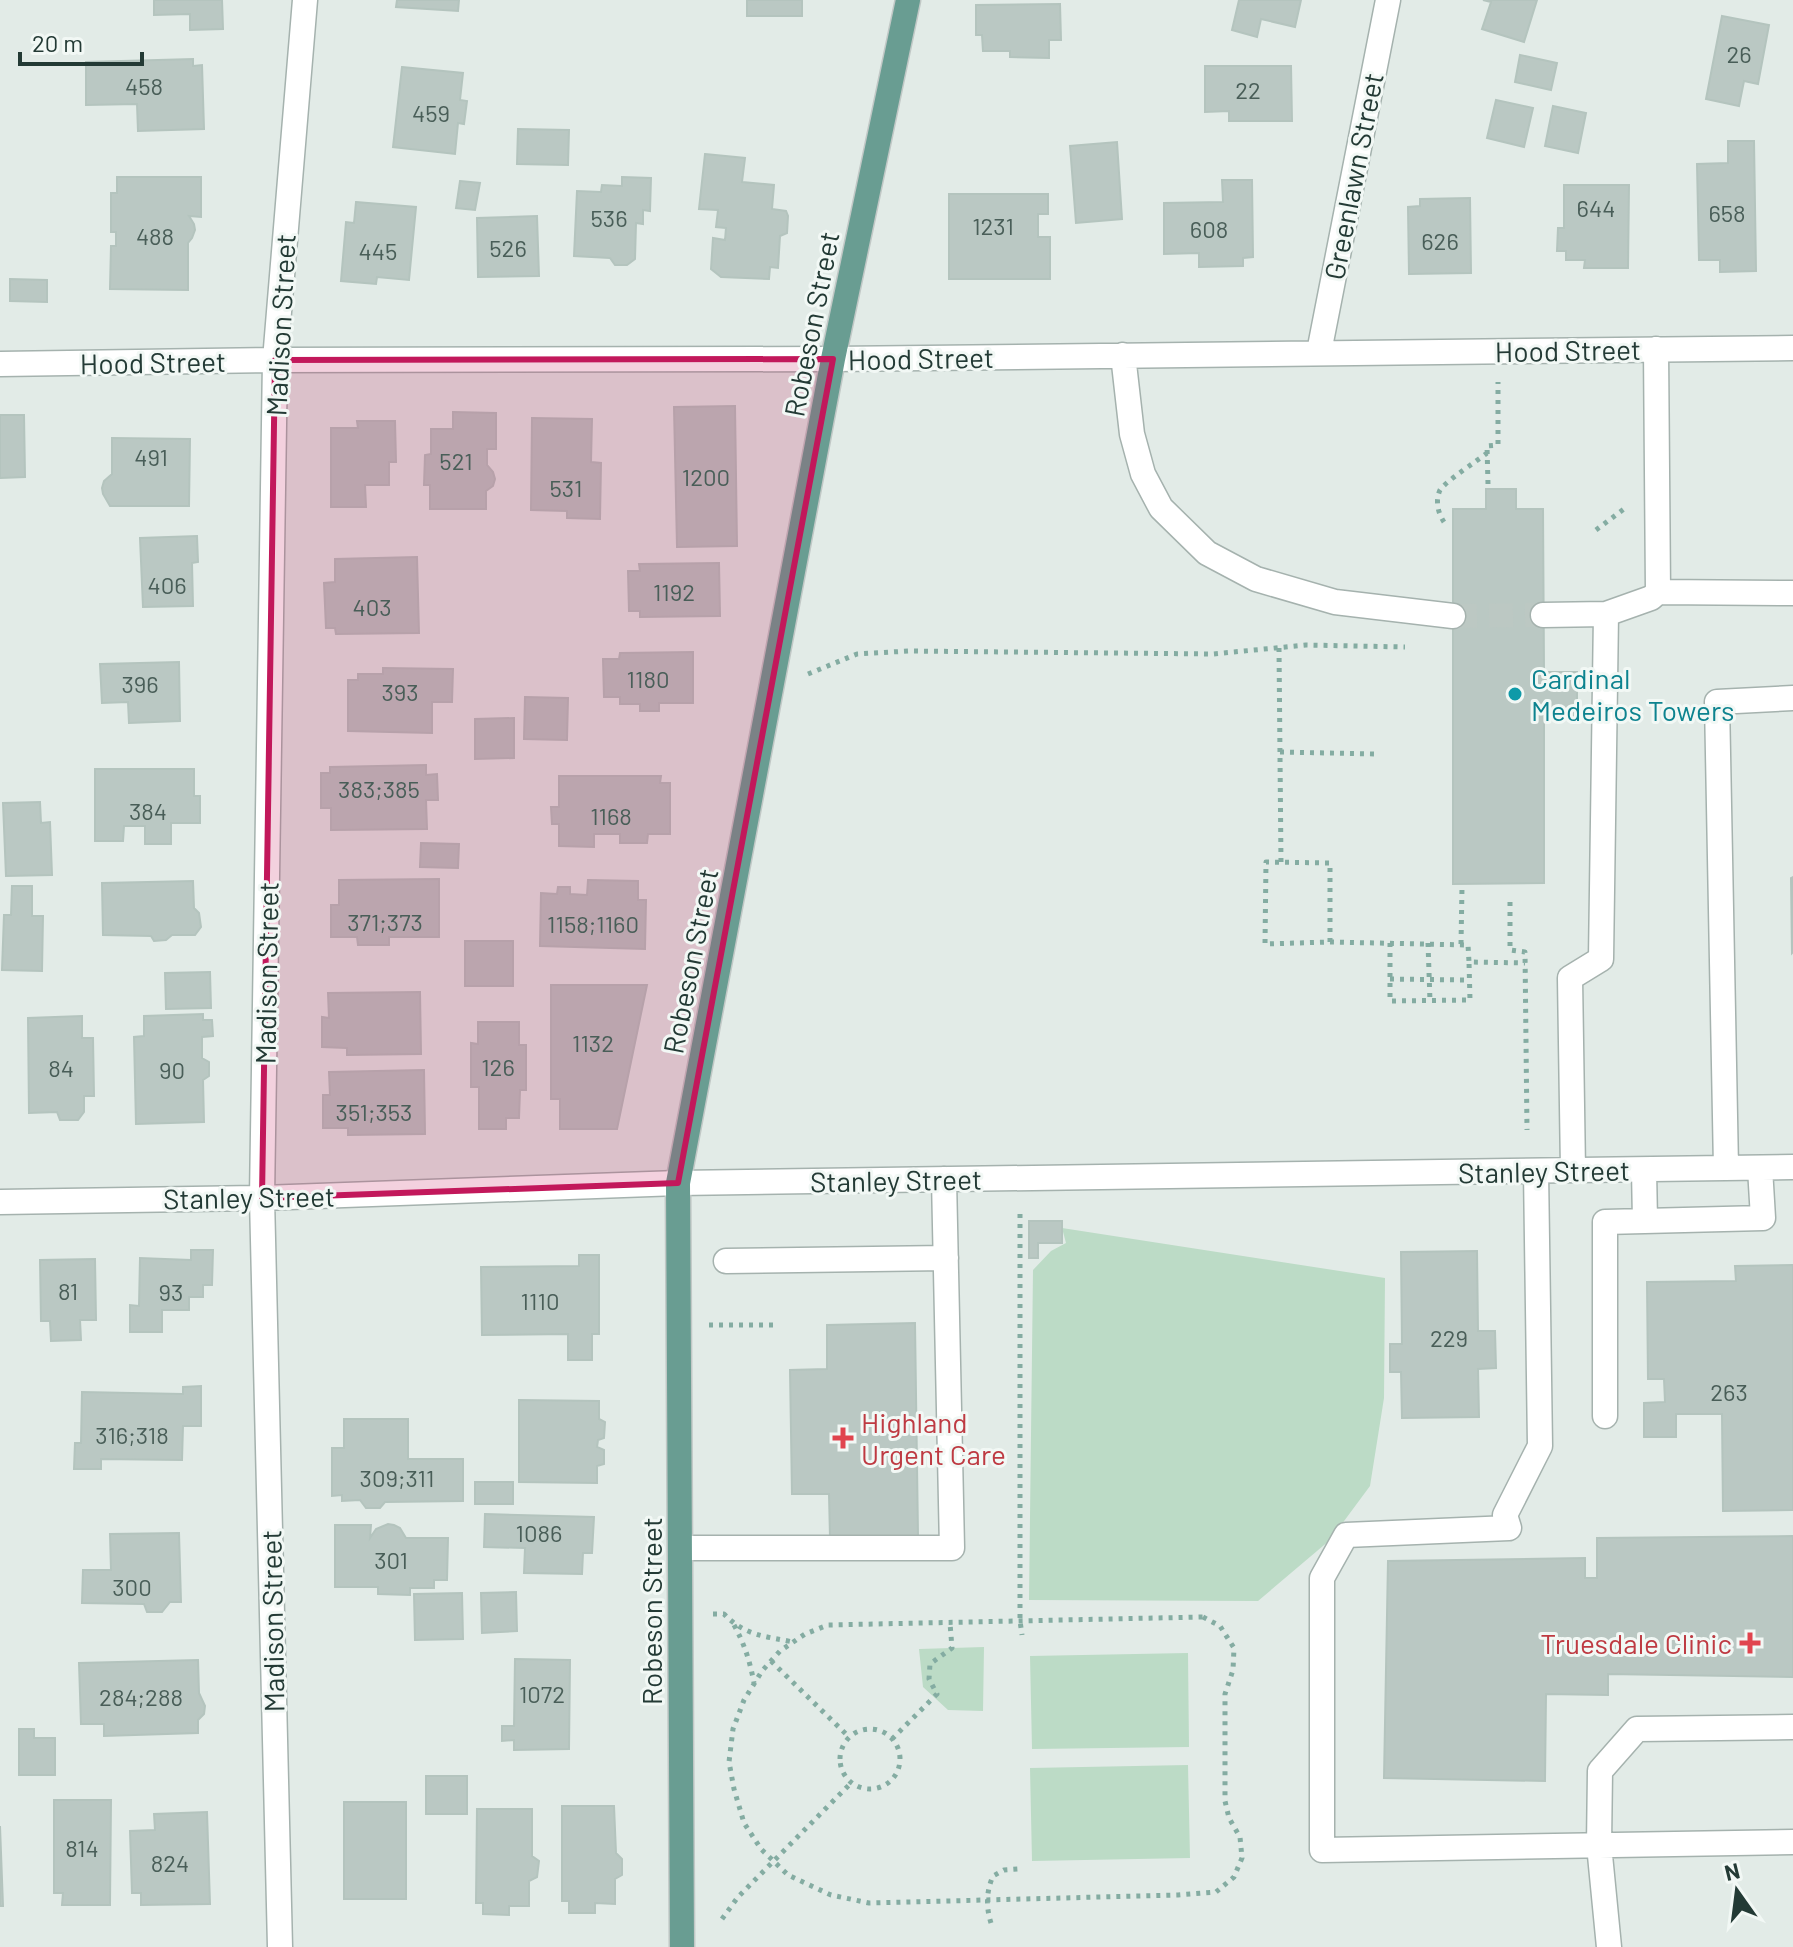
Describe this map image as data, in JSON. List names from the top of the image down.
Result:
{
  "streets": {
    "main road": ["Robeson Street"],
    "street": [
      "Greenlawn Street",
      "Madison Street",
      "Hood Street",
      "Stanley Street"
    ]
  },
  "crossings": [
    ["Greenlawn Street", "Hood Street"],
    ["Robeson Street", "Hood Street"],
    ["Robeson Street", "Stanley Street"],
    ["Madison Street", "Hood Street"],
    ["Madison Street", "Stanley Street"]
  ],
  "places": {
    "other": ["Cardinal Medeiros Towers"],
    "health": ["Highland Urgent Care", "Truesdale Clinic"]
  },
  "house_numbers": [
    "26",
    "458",
    "22",
    "459",
    "644",
    "658",
    "536",
    "1231",
    "608",
    "488",
    "626",
    "526",
    "445",
    "491",
    "521",
    "1200",
    "531",
    "406",
    "1192",
    "403",
    "1180",
    "396",
    "393",
    "383;385",
    "384",
    "1168",
    "371;373",
    "1158;1160",
    "1132",
    "126",
    "84",
    "90",
    "351;353",
    "81",
    "93",
    "1110",
    "229",
    "263",
    "316;318",
    "309;311",
    "1086",
    "301",
    "300",
    "1072",
    "284;288",
    "814",
    "824"
  ],
  "scale_bar": "20 m",
  "north": "top"
}
